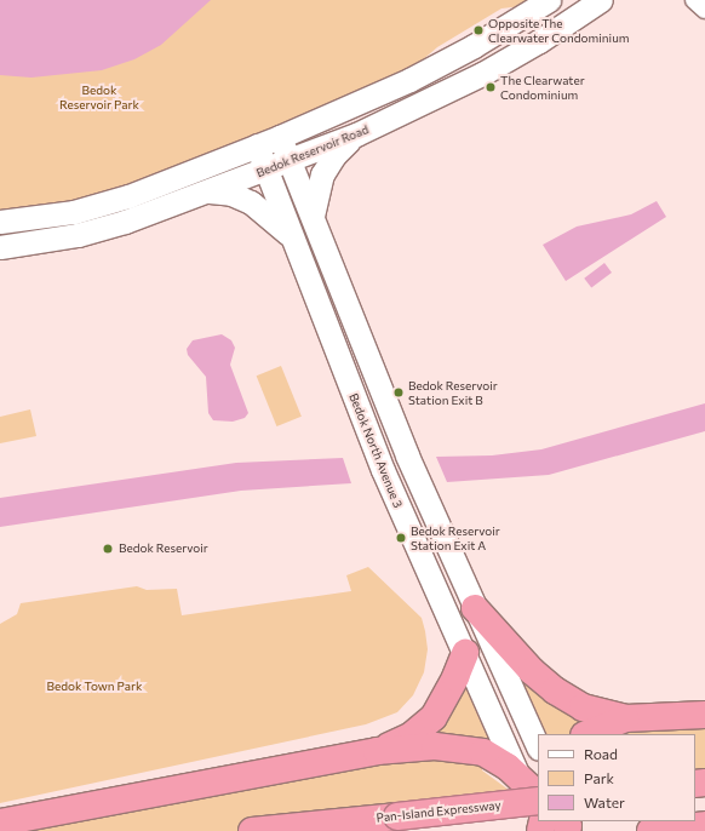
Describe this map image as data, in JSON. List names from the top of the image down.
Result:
{
  "streets": {
    "highway": ["Pan-Island Expressway"],
    "main road": ["Bedok Reservoir Road", "Bedok North Avenue 3"]
  },
  "crossings": [
    ["Bedok Reservoir Road", "Bedok North Avenue 3"]
  ],
  "parks": ["Bedok Reservoir Park", "Bedok Town Park"],
  "places": [
    "Opposite The Clearwater Condominium",
    "The Clearwater Condominium",
    "Bedok Reservoir Station Exit B",
    "Bedok Reservoir Station Exit A",
    "Bedok Reservoir"
  ],
  "legend": ["Road", "Park", "Water"]
}
